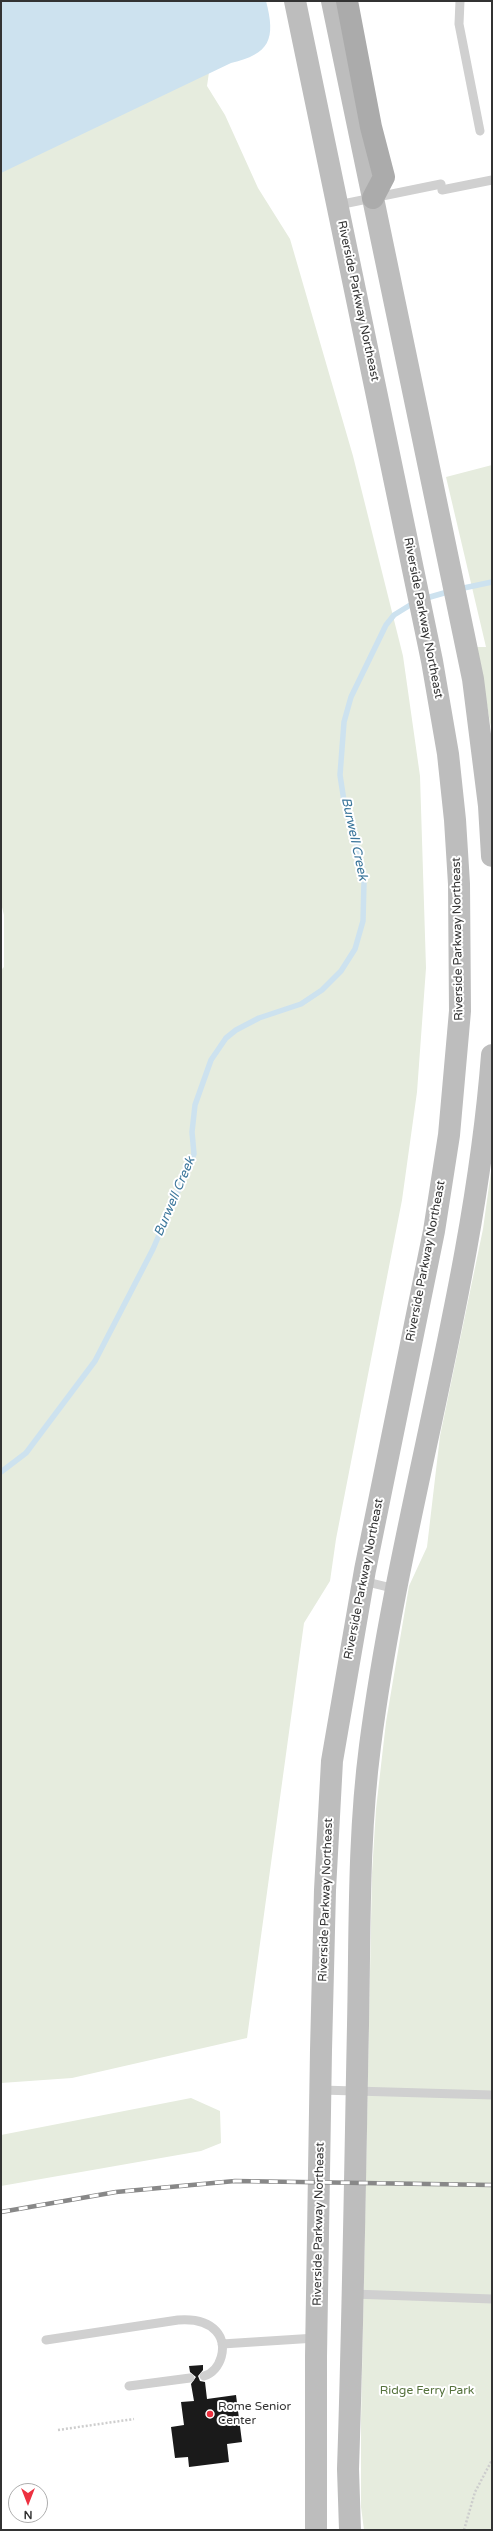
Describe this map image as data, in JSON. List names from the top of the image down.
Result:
{
  "streets": {
    "main road": ["Riverside Parkway Northeast"]
  },
  "water": ["Burwell Creek"],
  "parks": ["Ridge Ferry Park"],
  "places": ["Rome Senior Center"],
  "north": "bottom"
}
